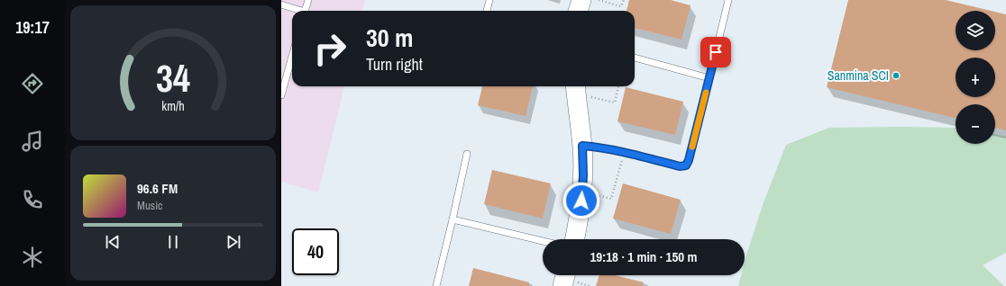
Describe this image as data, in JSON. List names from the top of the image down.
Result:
{
  "places": ["Sanmina SCI"],
  "page": {
    "tabs": "19:17",
    "map_buttons": ["+", "−"],
    "turn": ["30 m", "Turn right"],
    "song": ["96.6 FM", "Music"],
    "limit": "40",
    "trip": "19:18 · 1 min · 150 m",
    "gauge": ["34", "km/h"]
  }
}
